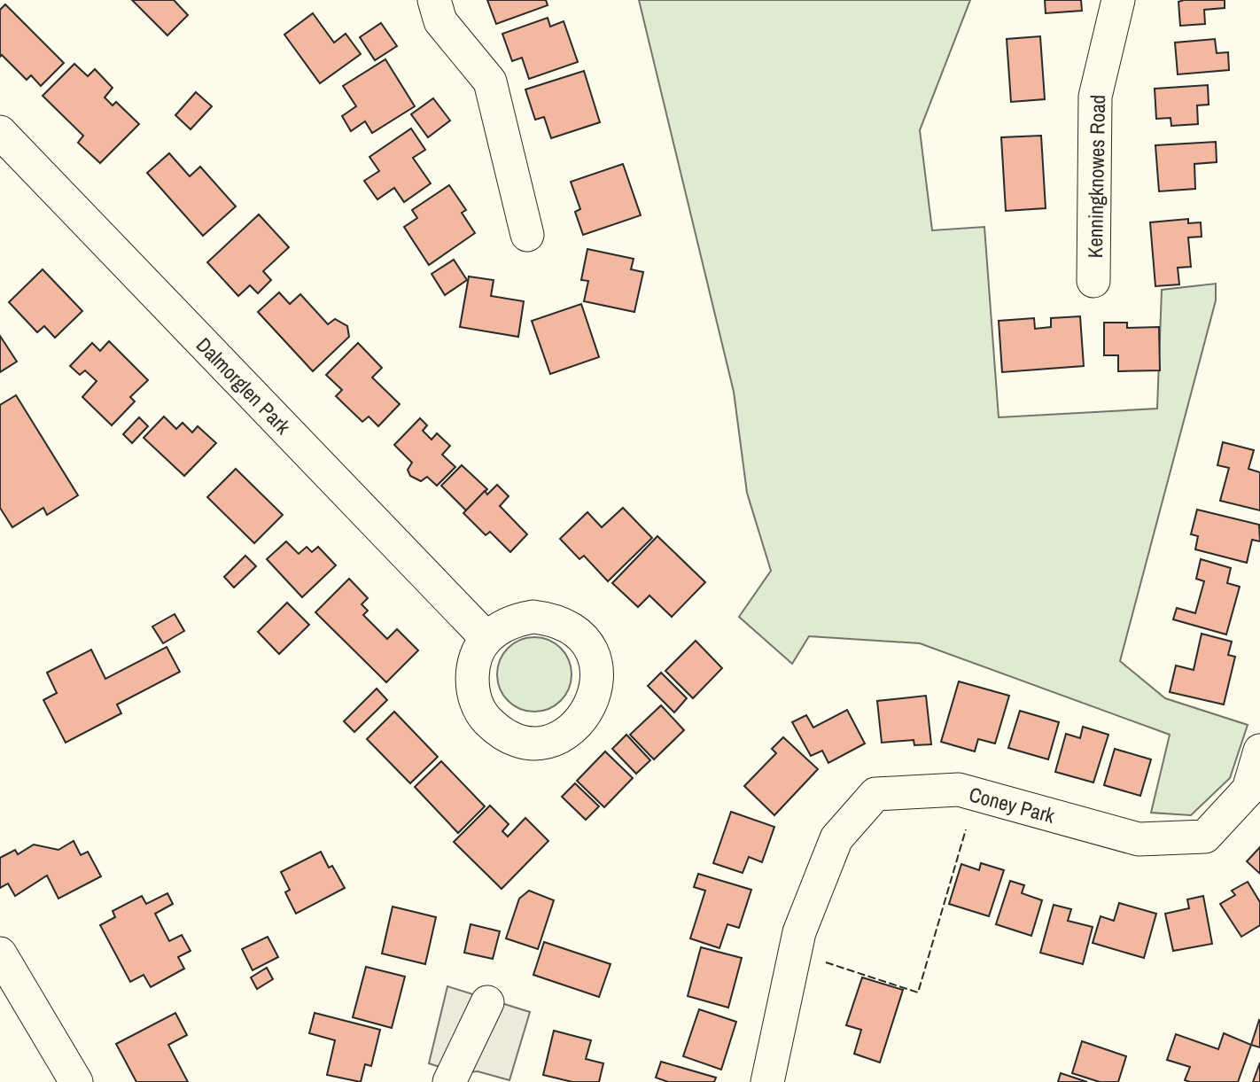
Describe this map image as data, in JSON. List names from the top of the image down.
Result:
{
  "streets": {
    "street": ["Kenningknowes Road", "Dalmorglen Park", "Coney Park"]
  }
}
